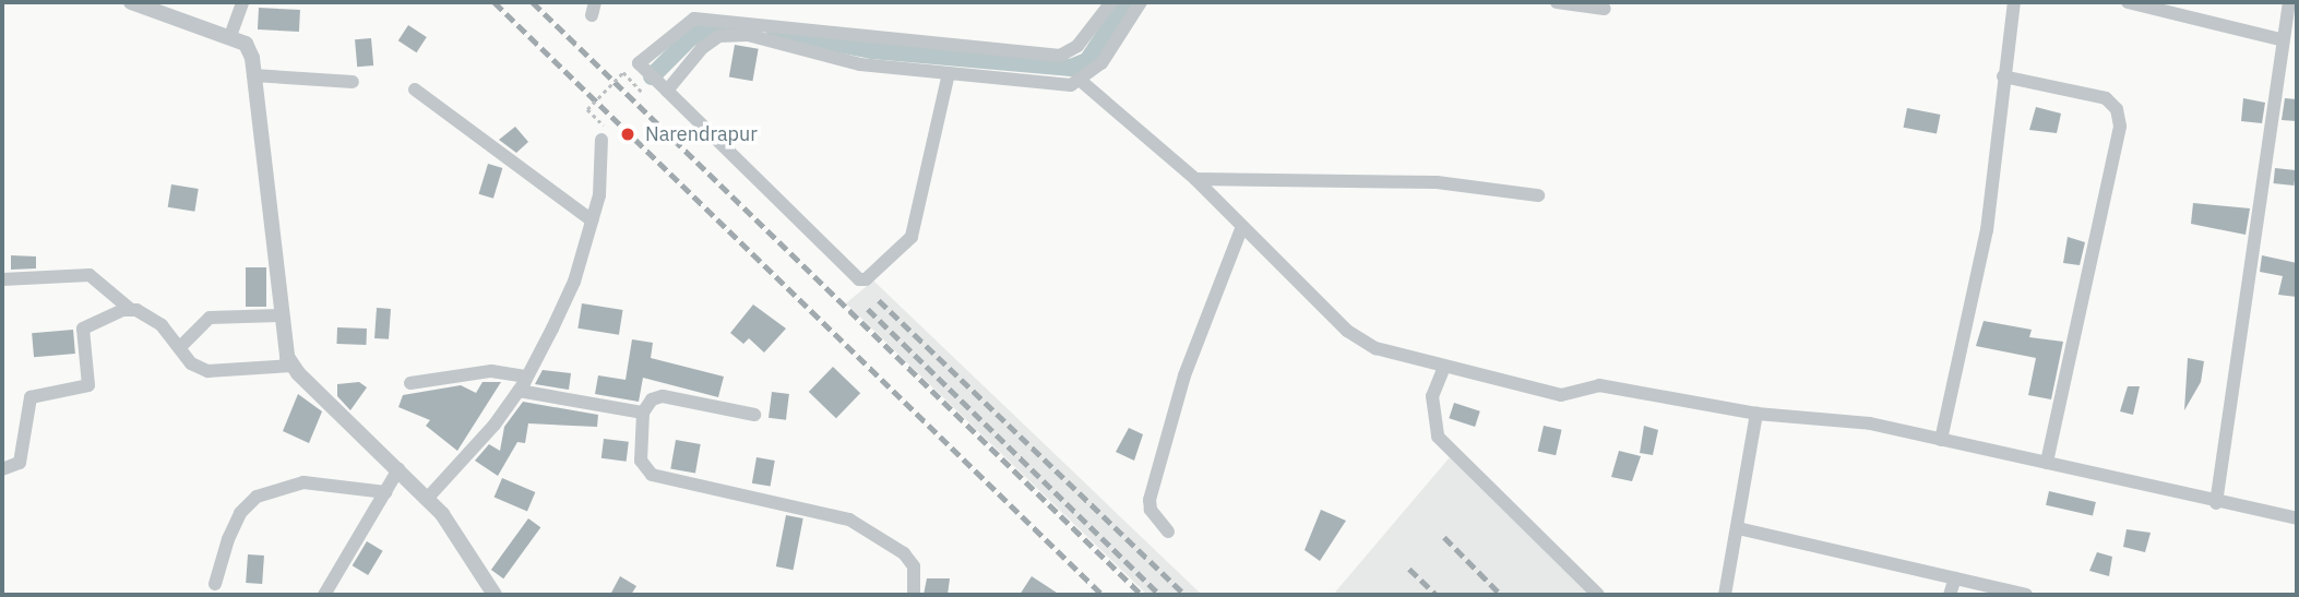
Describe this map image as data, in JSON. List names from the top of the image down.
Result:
{
  "places": ["Narendrapur"]
}
